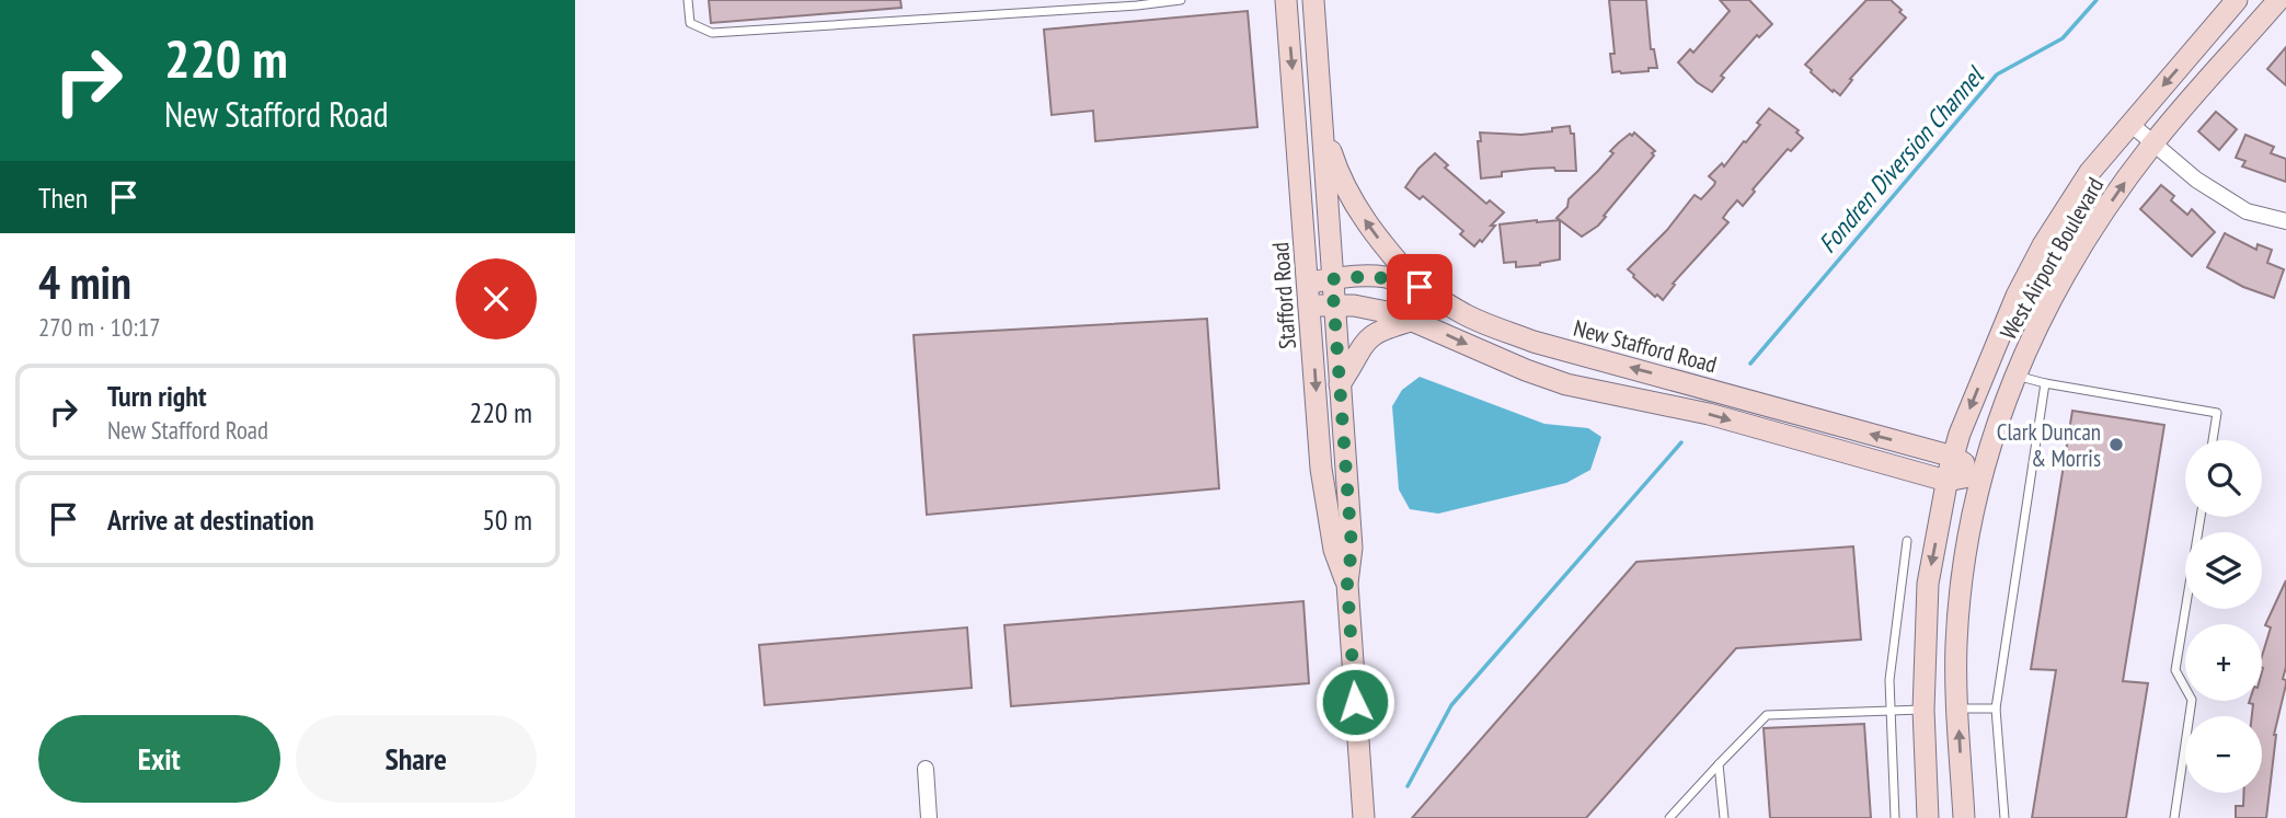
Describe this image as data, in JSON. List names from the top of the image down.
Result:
{
  "streets": {
    "main road": ["West Airport Boulevard", "Stafford Road", "New Stafford Road"]
  },
  "crossings": [
    ["West Airport Boulevard", "New Stafford Road"],
    ["Stafford Road", "New Stafford Road"]
  ],
  "water": ["Fondren Diversion Channel"],
  "places": ["Clark Duncan & Morris"],
  "page": {
    "turn": ["220 m", "New Stafford Road"],
    "then": "Then",
    "heading": ["4 min", "270 m · 10:17"],
    "list": [
      {
        "name": "Turn right",
        "note": "New Stafford Road",
        "value": "220 m"
      },
      {
        "name": "Arrive at destination",
        "value": "50 m"
      }
    ],
    "map_buttons": ["+", "−"],
    "buttons": ["Exit", "Share"]
  }
}
